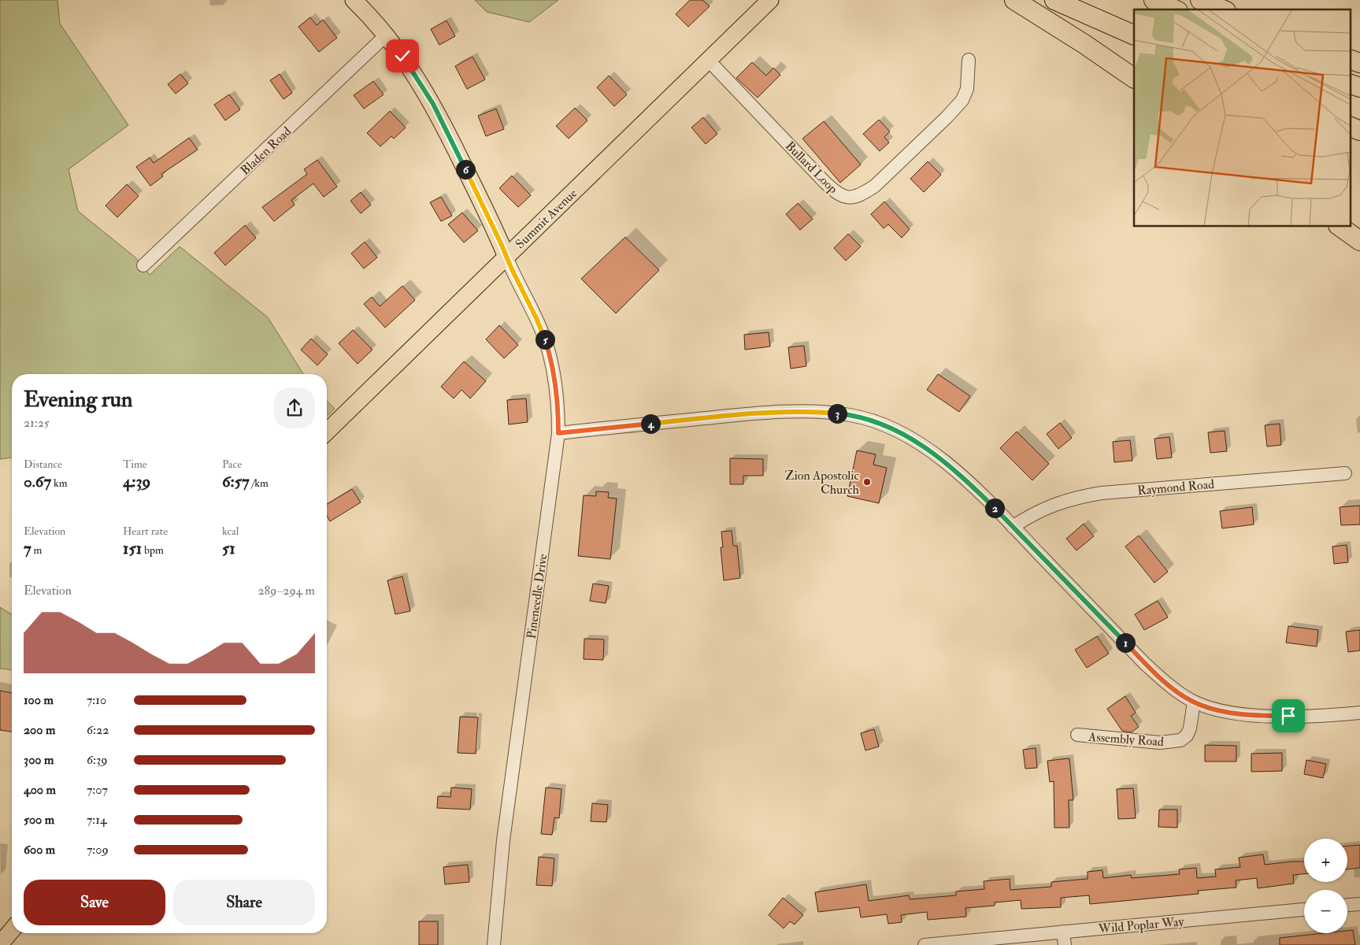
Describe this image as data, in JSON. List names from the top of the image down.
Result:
{
  "streets": {
    "main road": ["Summit Avenue"],
    "street": [
      "Bladen Road",
      "Bullard Loop",
      "Raymond Road",
      "Pineneedle Drive",
      "Assembly Road",
      "Wild Poplar Way"
    ]
  },
  "crossings": [
    ["Bullard Loop", "Summit Avenue"],
    ["Summit Avenue", "Pineneedle Drive"]
  ],
  "places": ["Zion Apostolic Church"],
  "page": {
    "pins": [
      "6",
      "5",
      "3",
      "4",
      "2",
      "1"
    ],
    "heading": ["Evening run", "21:25"],
    "stats": [
      ["Distance", "0.67 km"],
      ["Time", "4:39"],
      ["Pace", "6:57 /km"],
      ["Elevation", "7 m"],
      ["Heart rate", "151 bpm"],
      ["kcal", "51"]
    ],
    "chart": ["Elevation", "289–294 m"],
    "list": [
      {
        "name": "100 m",
        "note": "7:10"
      },
      {
        "name": "200 m",
        "note": "6:22"
      },
      {
        "name": "300 m",
        "note": "6:39"
      },
      {
        "name": "400 m",
        "note": "7:07"
      },
      {
        "name": "500 m",
        "note": "7:14"
      },
      {
        "name": "600 m",
        "note": "7:09"
      }
    ],
    "map_buttons": ["+", "−"],
    "buttons": ["Save", "Share"]
  }
}
